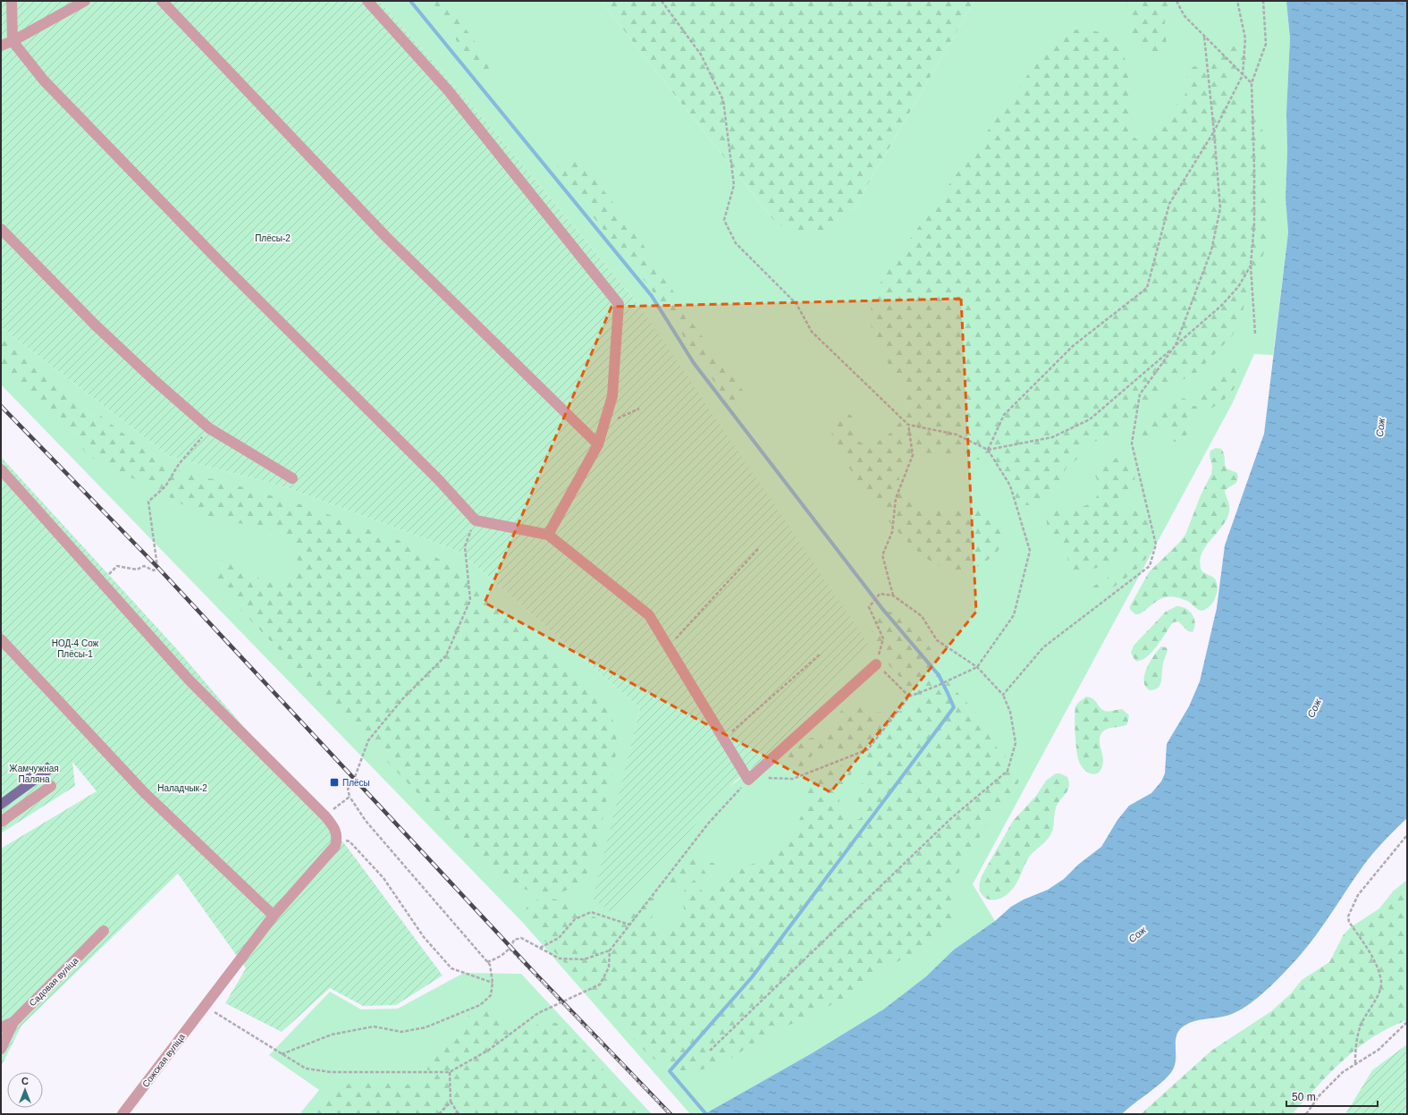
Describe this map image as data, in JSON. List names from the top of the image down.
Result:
{
  "streets": {
    "street": ["Садовая вуліца", "Сожская вуліца"]
  },
  "water": ["Сож"],
  "parks": [
    "Плёсы-2",
    "НОД-4 Сож Плёсы-1",
    "Жамчужная Паляна",
    "Наладчык-2"
  ],
  "places": {
    "transit": ["Плёсы"]
  },
  "scale_bar": "50 m",
  "north": "top"
}
